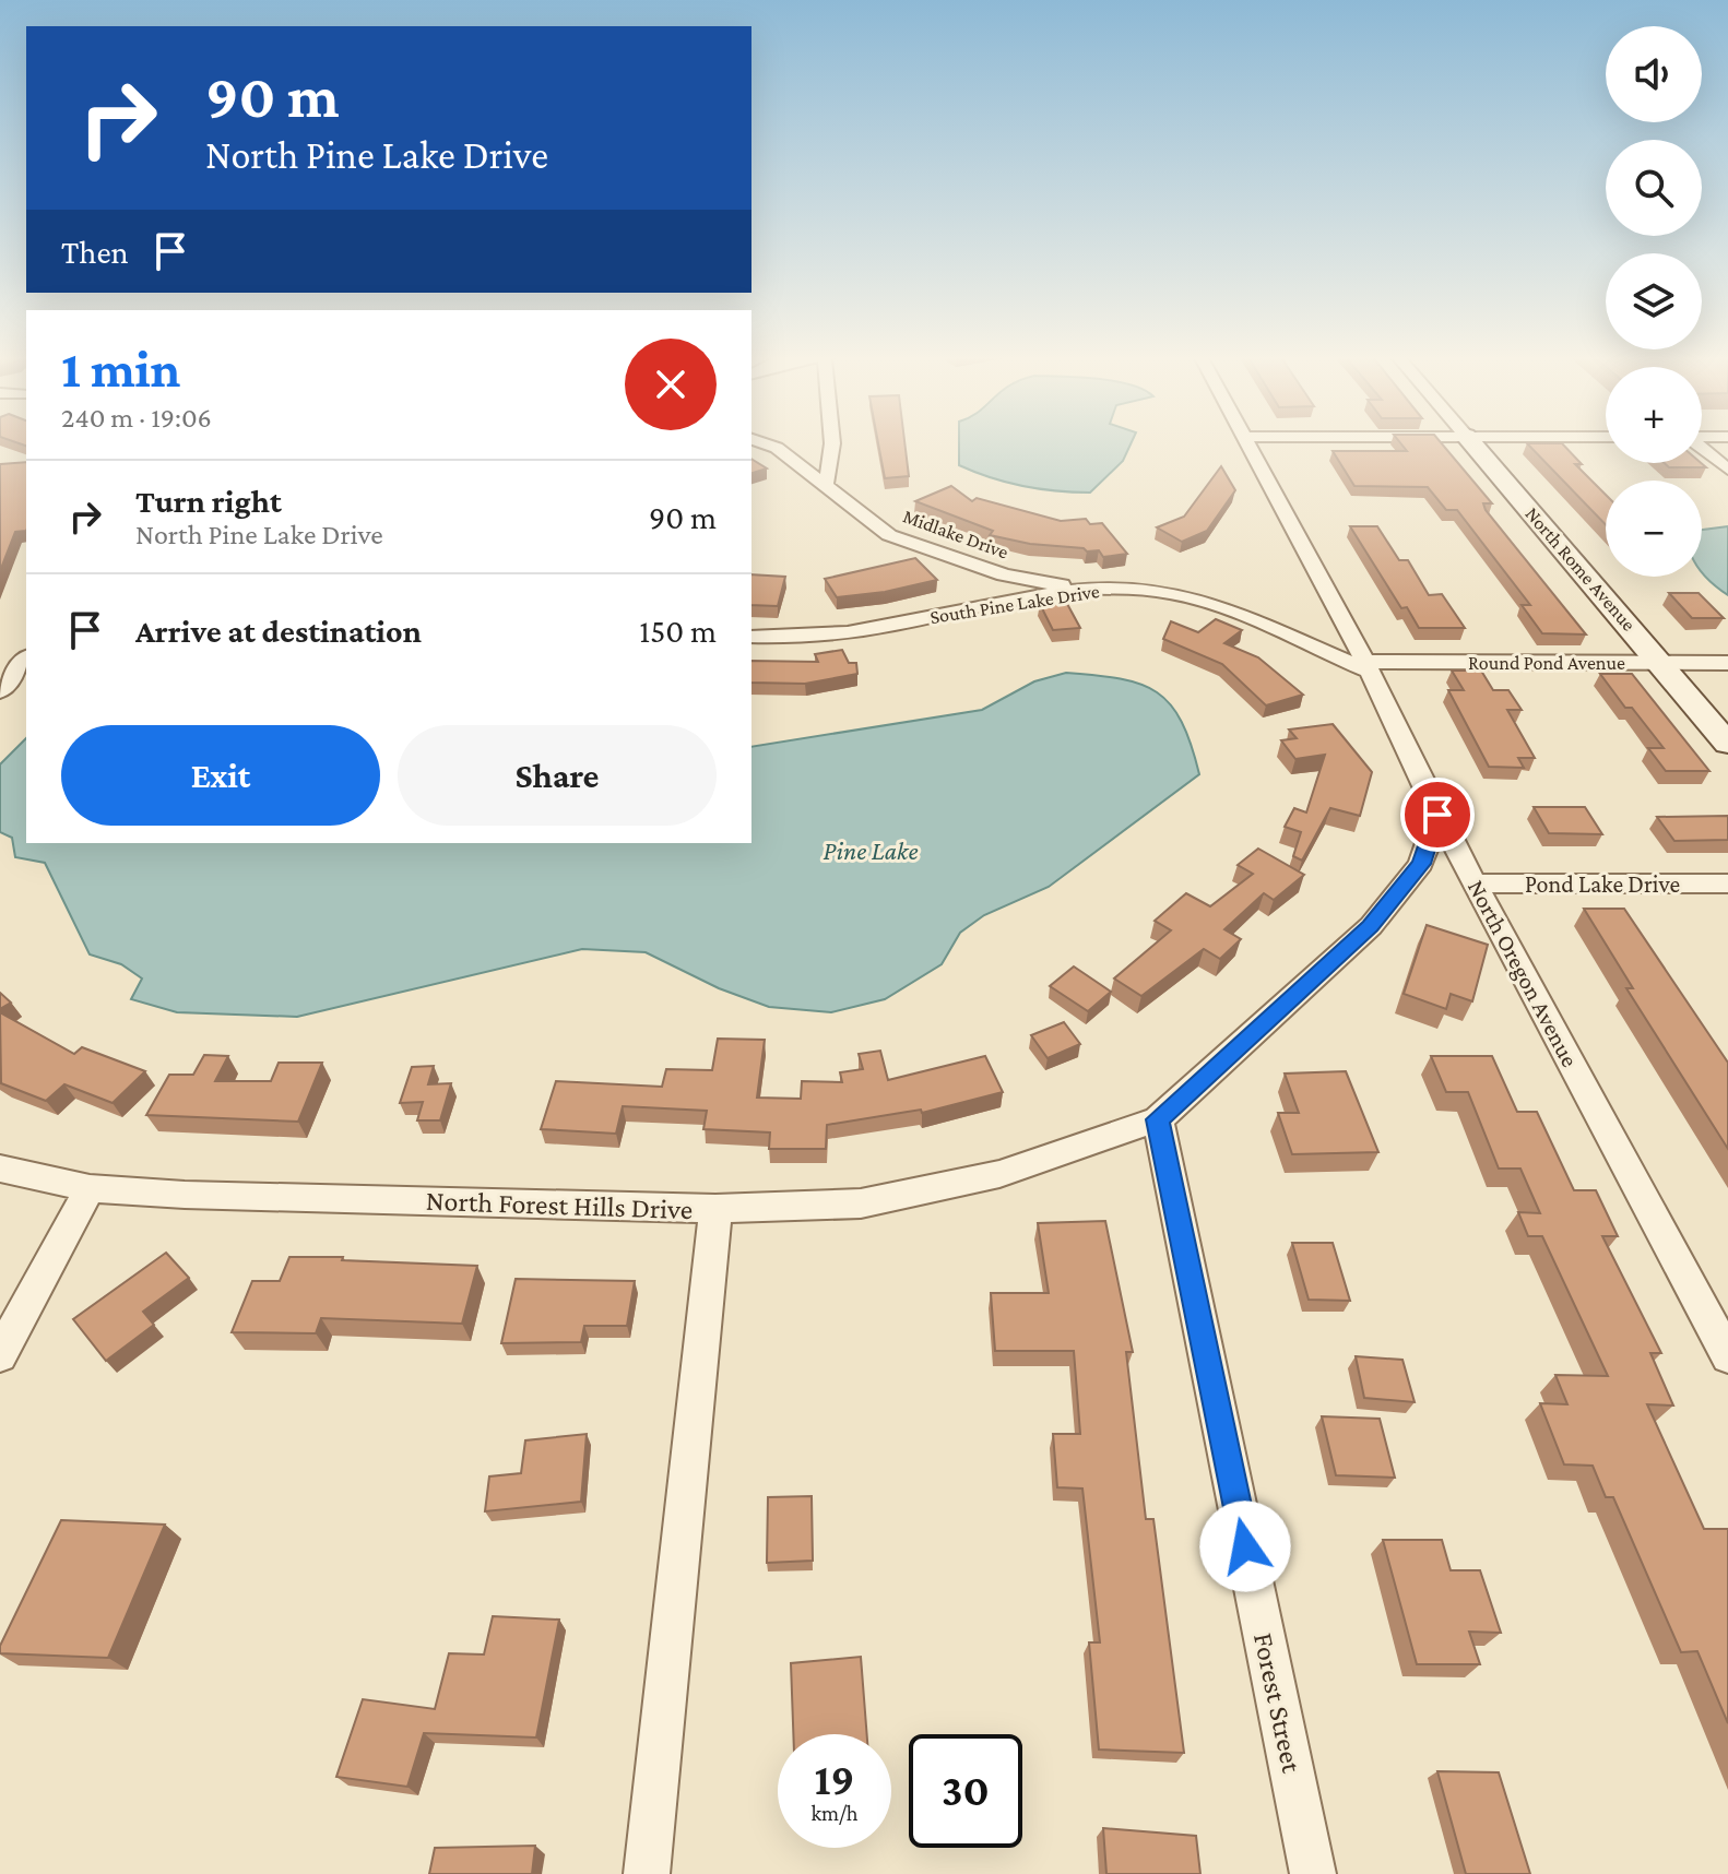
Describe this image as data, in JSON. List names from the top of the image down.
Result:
{
  "streets": {
    "street": [
      "Midlake Drive",
      "North Rome Avenue",
      "South Pine Lake Drive",
      "Round Pond Avenue",
      "Pond Lake Drive",
      "North Oregon Avenue",
      "North Forest Hills Drive",
      "Forest Street"
    ]
  },
  "crossings": [
    ["Midlake Drive", "South Pine Lake Drive"],
    ["North Rome Avenue", "Round Pond Avenue"],
    ["South Pine Lake Drive", "Round Pond Avenue"],
    ["South Pine Lake Drive", "North Oregon Avenue"],
    ["Round Pond Avenue", "North Oregon Avenue"],
    ["Pond Lake Drive", "North Oregon Avenue"]
  ],
  "water": ["Pine Lake"],
  "page": {
    "map_buttons": ["+", "−"],
    "turn": ["90 m", "North Pine Lake Drive"],
    "then": "Then",
    "heading": ["1 min", "240 m · 19:06"],
    "list": [
      {
        "name": "Turn right",
        "note": "North Pine Lake Drive",
        "value": "90 m"
      },
      {
        "name": "Arrive at destination",
        "value": "150 m"
      }
    ],
    "buttons": ["Exit", "Share"],
    "speed": "19 km/h",
    "limit": "30"
  }
}
